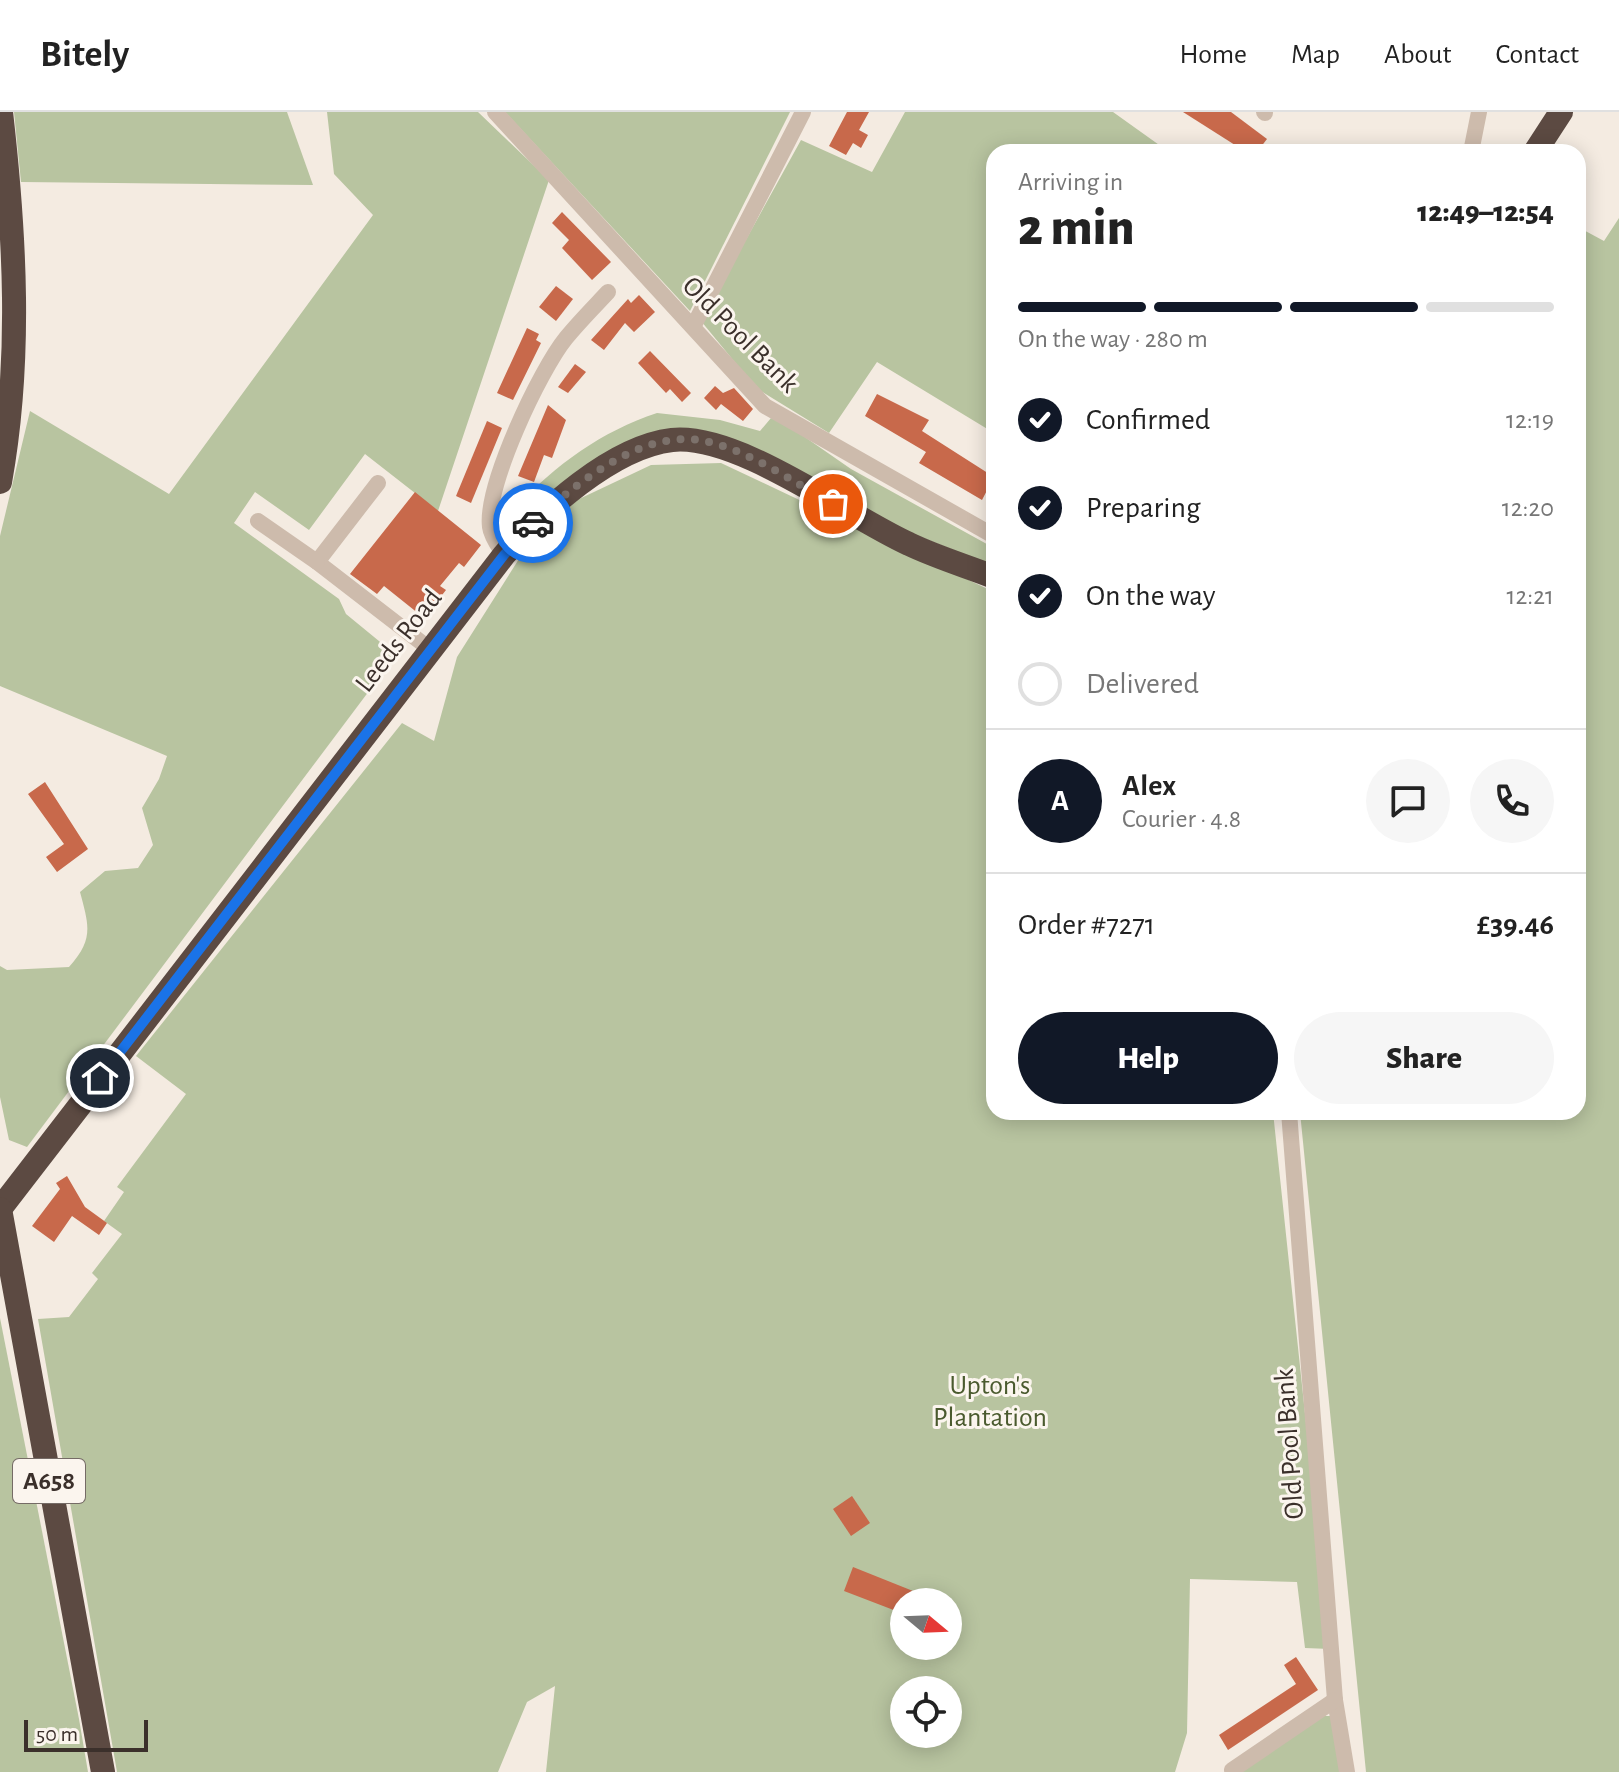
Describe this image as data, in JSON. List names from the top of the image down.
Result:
{
  "streets": {
    "highway": ["Leeds Road", "A658"],
    "street": ["Old Pool Bank"]
  },
  "crossings": [
    ["Leeds Road", "A658"]
  ],
  "parks": ["Upton's Plantation"],
  "scale_bar": "50 m",
  "north": "right",
  "page": {
    "header": "Bitely",
    "nav": [
      "Home",
      "Map",
      "About",
      "Contact"
    ],
    "heading": ["2 min", "Arriving in", "12:49–12:54"],
    "panel": [
      "Alex",
      "Courier · 4.8",
      "Order #7271",
      "£39.46"
    ],
    "bar": "On the way · 280 m",
    "list": [
      ["Confirmed", "12:19"],
      ["Preparing", "12:20"],
      ["On the way", "12:21"],
      "Delivered"
    ],
    "round": "A",
    "buttons": ["Help", "Share"],
    "scale": "50 m"
  }
}
